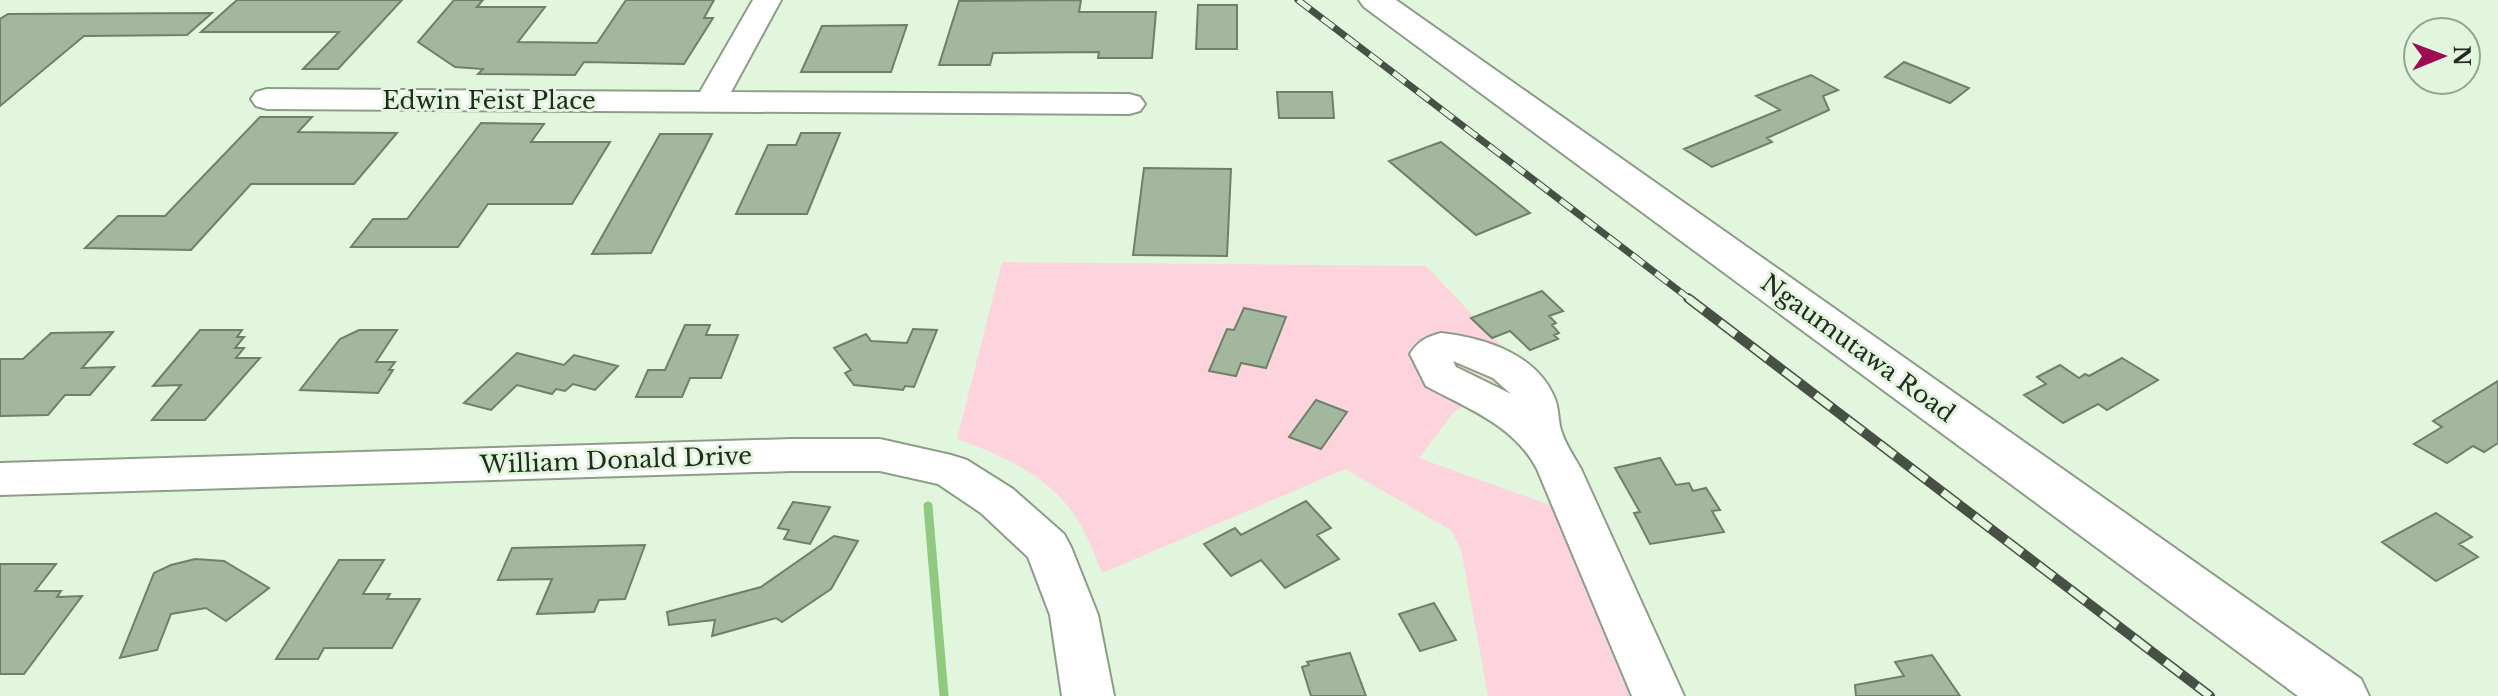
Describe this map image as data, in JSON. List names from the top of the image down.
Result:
{
  "streets": {
    "main road": ["Ngaumutawa Road"],
    "street": ["Edwin Feist Place", "William Donald Drive"]
  },
  "north": "right"
}
